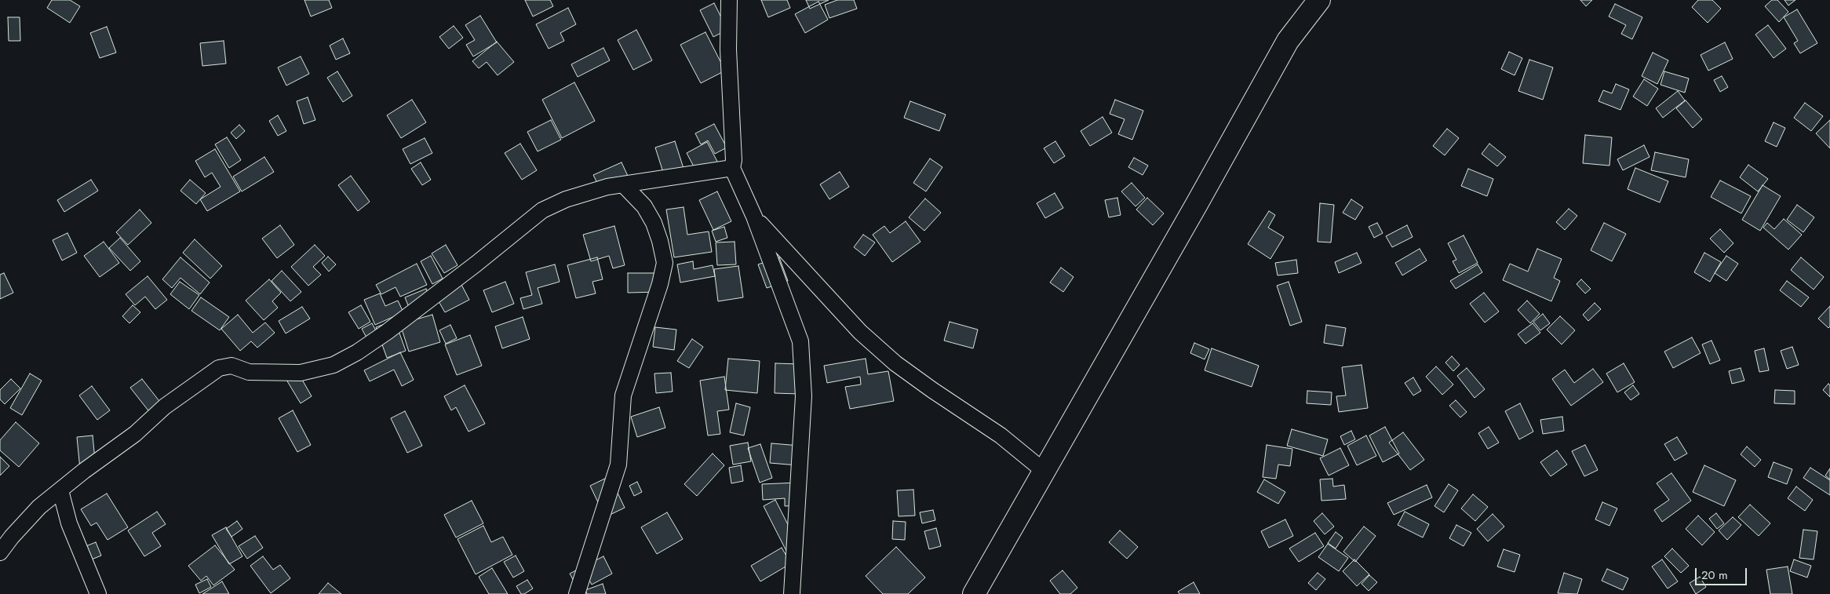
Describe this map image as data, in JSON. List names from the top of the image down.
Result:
{
  "scale_bar": "20 m"
}
